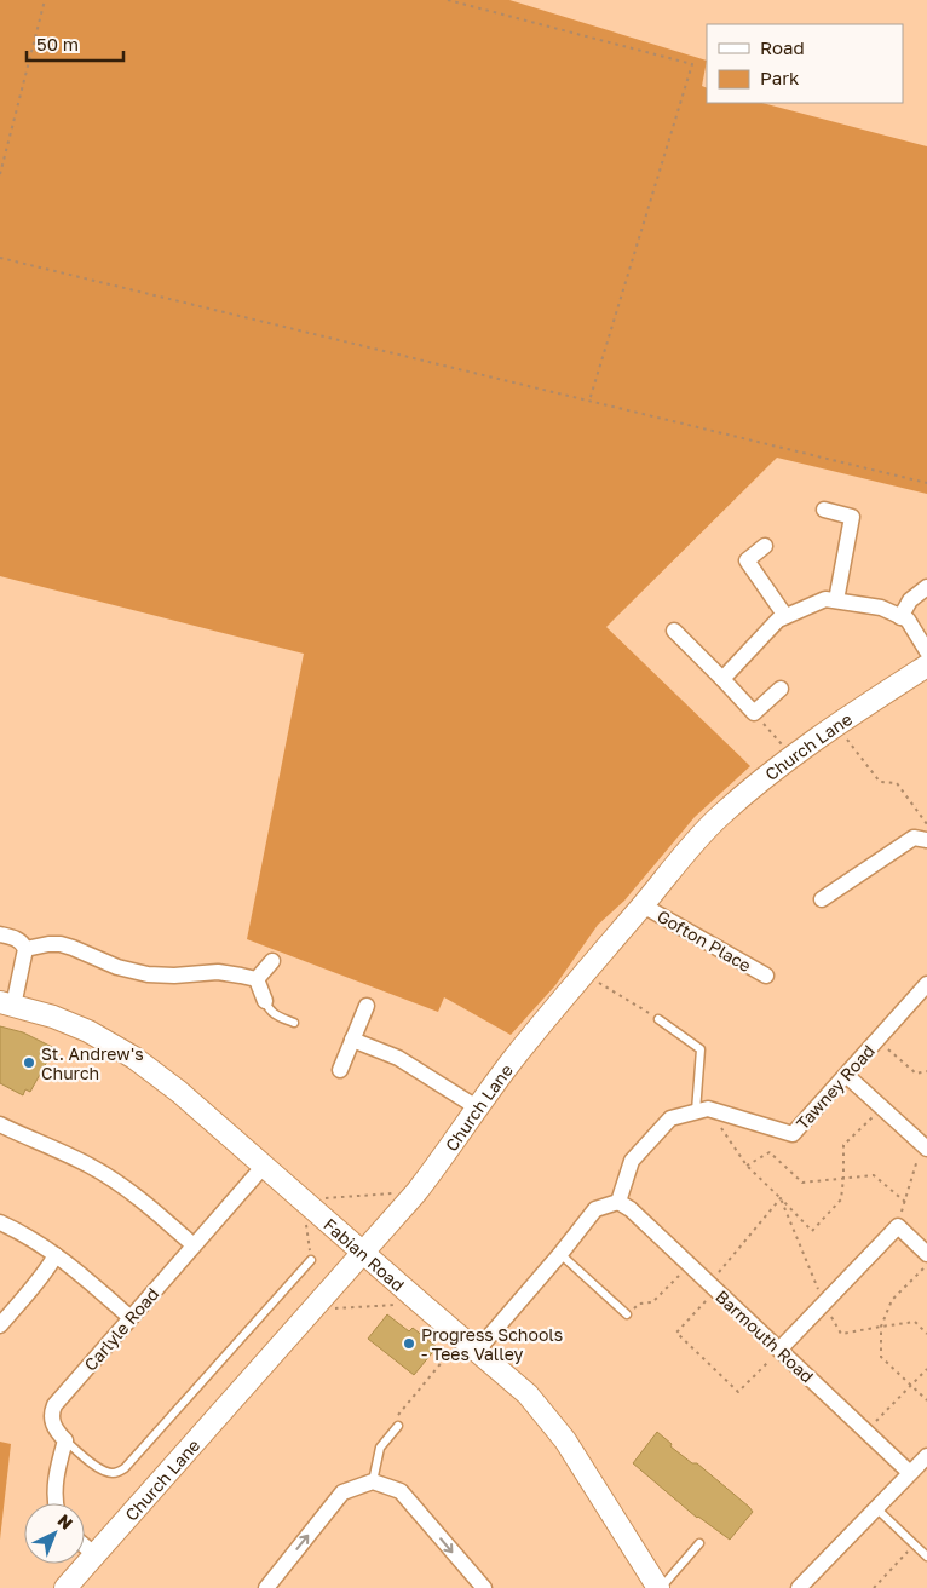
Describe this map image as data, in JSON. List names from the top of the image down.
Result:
{
  "streets": {
    "street": [
      "Church Lane",
      "Gofton Place",
      "Tawney Road",
      "Fabian Road",
      "Carlyle Road",
      "Barmouth Road"
    ]
  },
  "crossings": [
    ["Church Lane", "Gofton Place"],
    ["Church Lane", "Fabian Road"],
    ["Fabian Road", "Carlyle Road"]
  ],
  "places": ["St. Andrew's Church", "Progress Schools - Tees Valley"],
  "legend": ["Road", "Park"],
  "scale_bar": "50 m",
  "north": "top right"
}
